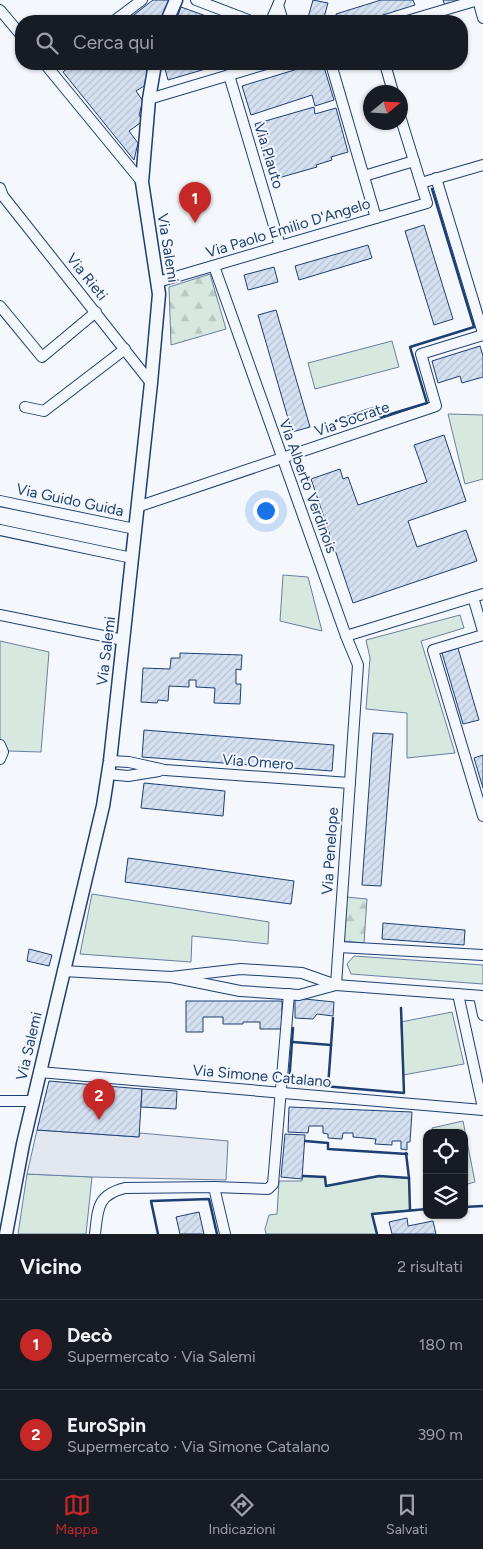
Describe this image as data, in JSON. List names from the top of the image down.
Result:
{
  "streets": {
    "street": [
      "Via Plauto",
      "Via Paolo Emilio D'Angelo",
      "Via Salemi",
      "Via Rieti",
      "Via Socrate",
      "Via Alberto Verdinois",
      "Via Guido Guida",
      "Via Omero",
      "Via Penelope",
      "Via Simone Catalano"
    ]
  },
  "crossings": [
    ["Via Plauto", "Via Paolo Emilio D'Angelo"],
    ["Via Paolo Emilio D'Angelo", "Via Salemi"],
    ["Via Paolo Emilio D'Angelo", "Via Alberto Verdinois"],
    ["Via Salemi", "Via Rieti"],
    ["Via Salemi", "Via Socrate"],
    ["Via Salemi", "Via Guido Guida"],
    ["Via Salemi", "Via Simone Catalano"],
    ["Via Socrate", "Via Alberto Verdinois"],
    ["Via Alberto Verdinois", "Via Penelope"],
    ["Via Omero", "Via Penelope"]
  ],
  "north": "right",
  "page": {
    "search": "Cerca qui",
    "pins": ["1", "2"],
    "heading": ["Vicino", "2 risultati"],
    "list": [
      {
        "mark": "1",
        "name": "Decò",
        "note": "Supermercato · Via Salemi",
        "value": "180 m"
      },
      {
        "mark": "2",
        "name": "EuroSpin",
        "note": "Supermercato · Via Simone Catalano",
        "value": "390 m"
      }
    ],
    "nav": ["Mappa", "Indicazioni", "Salvati"]
  }
}
